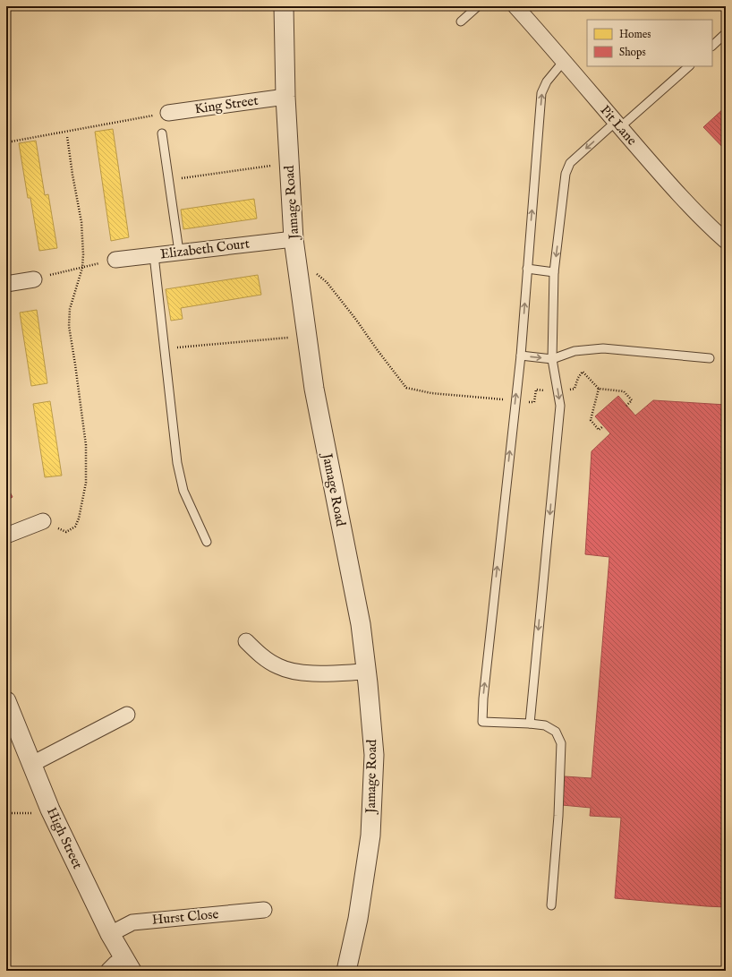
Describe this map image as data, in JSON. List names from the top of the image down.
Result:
{
  "streets": {
    "street": [
      "King Street",
      "Pit Lane",
      "Jamage Road",
      "Elizabeth Court",
      "High Street",
      "Hurst Close"
    ]
  },
  "crossings": [
    ["King Street", "Jamage Road"],
    ["Jamage Road", "Elizabeth Court"],
    ["High Street", "Hurst Close"]
  ],
  "legend": ["Homes", "Shops"]
}
